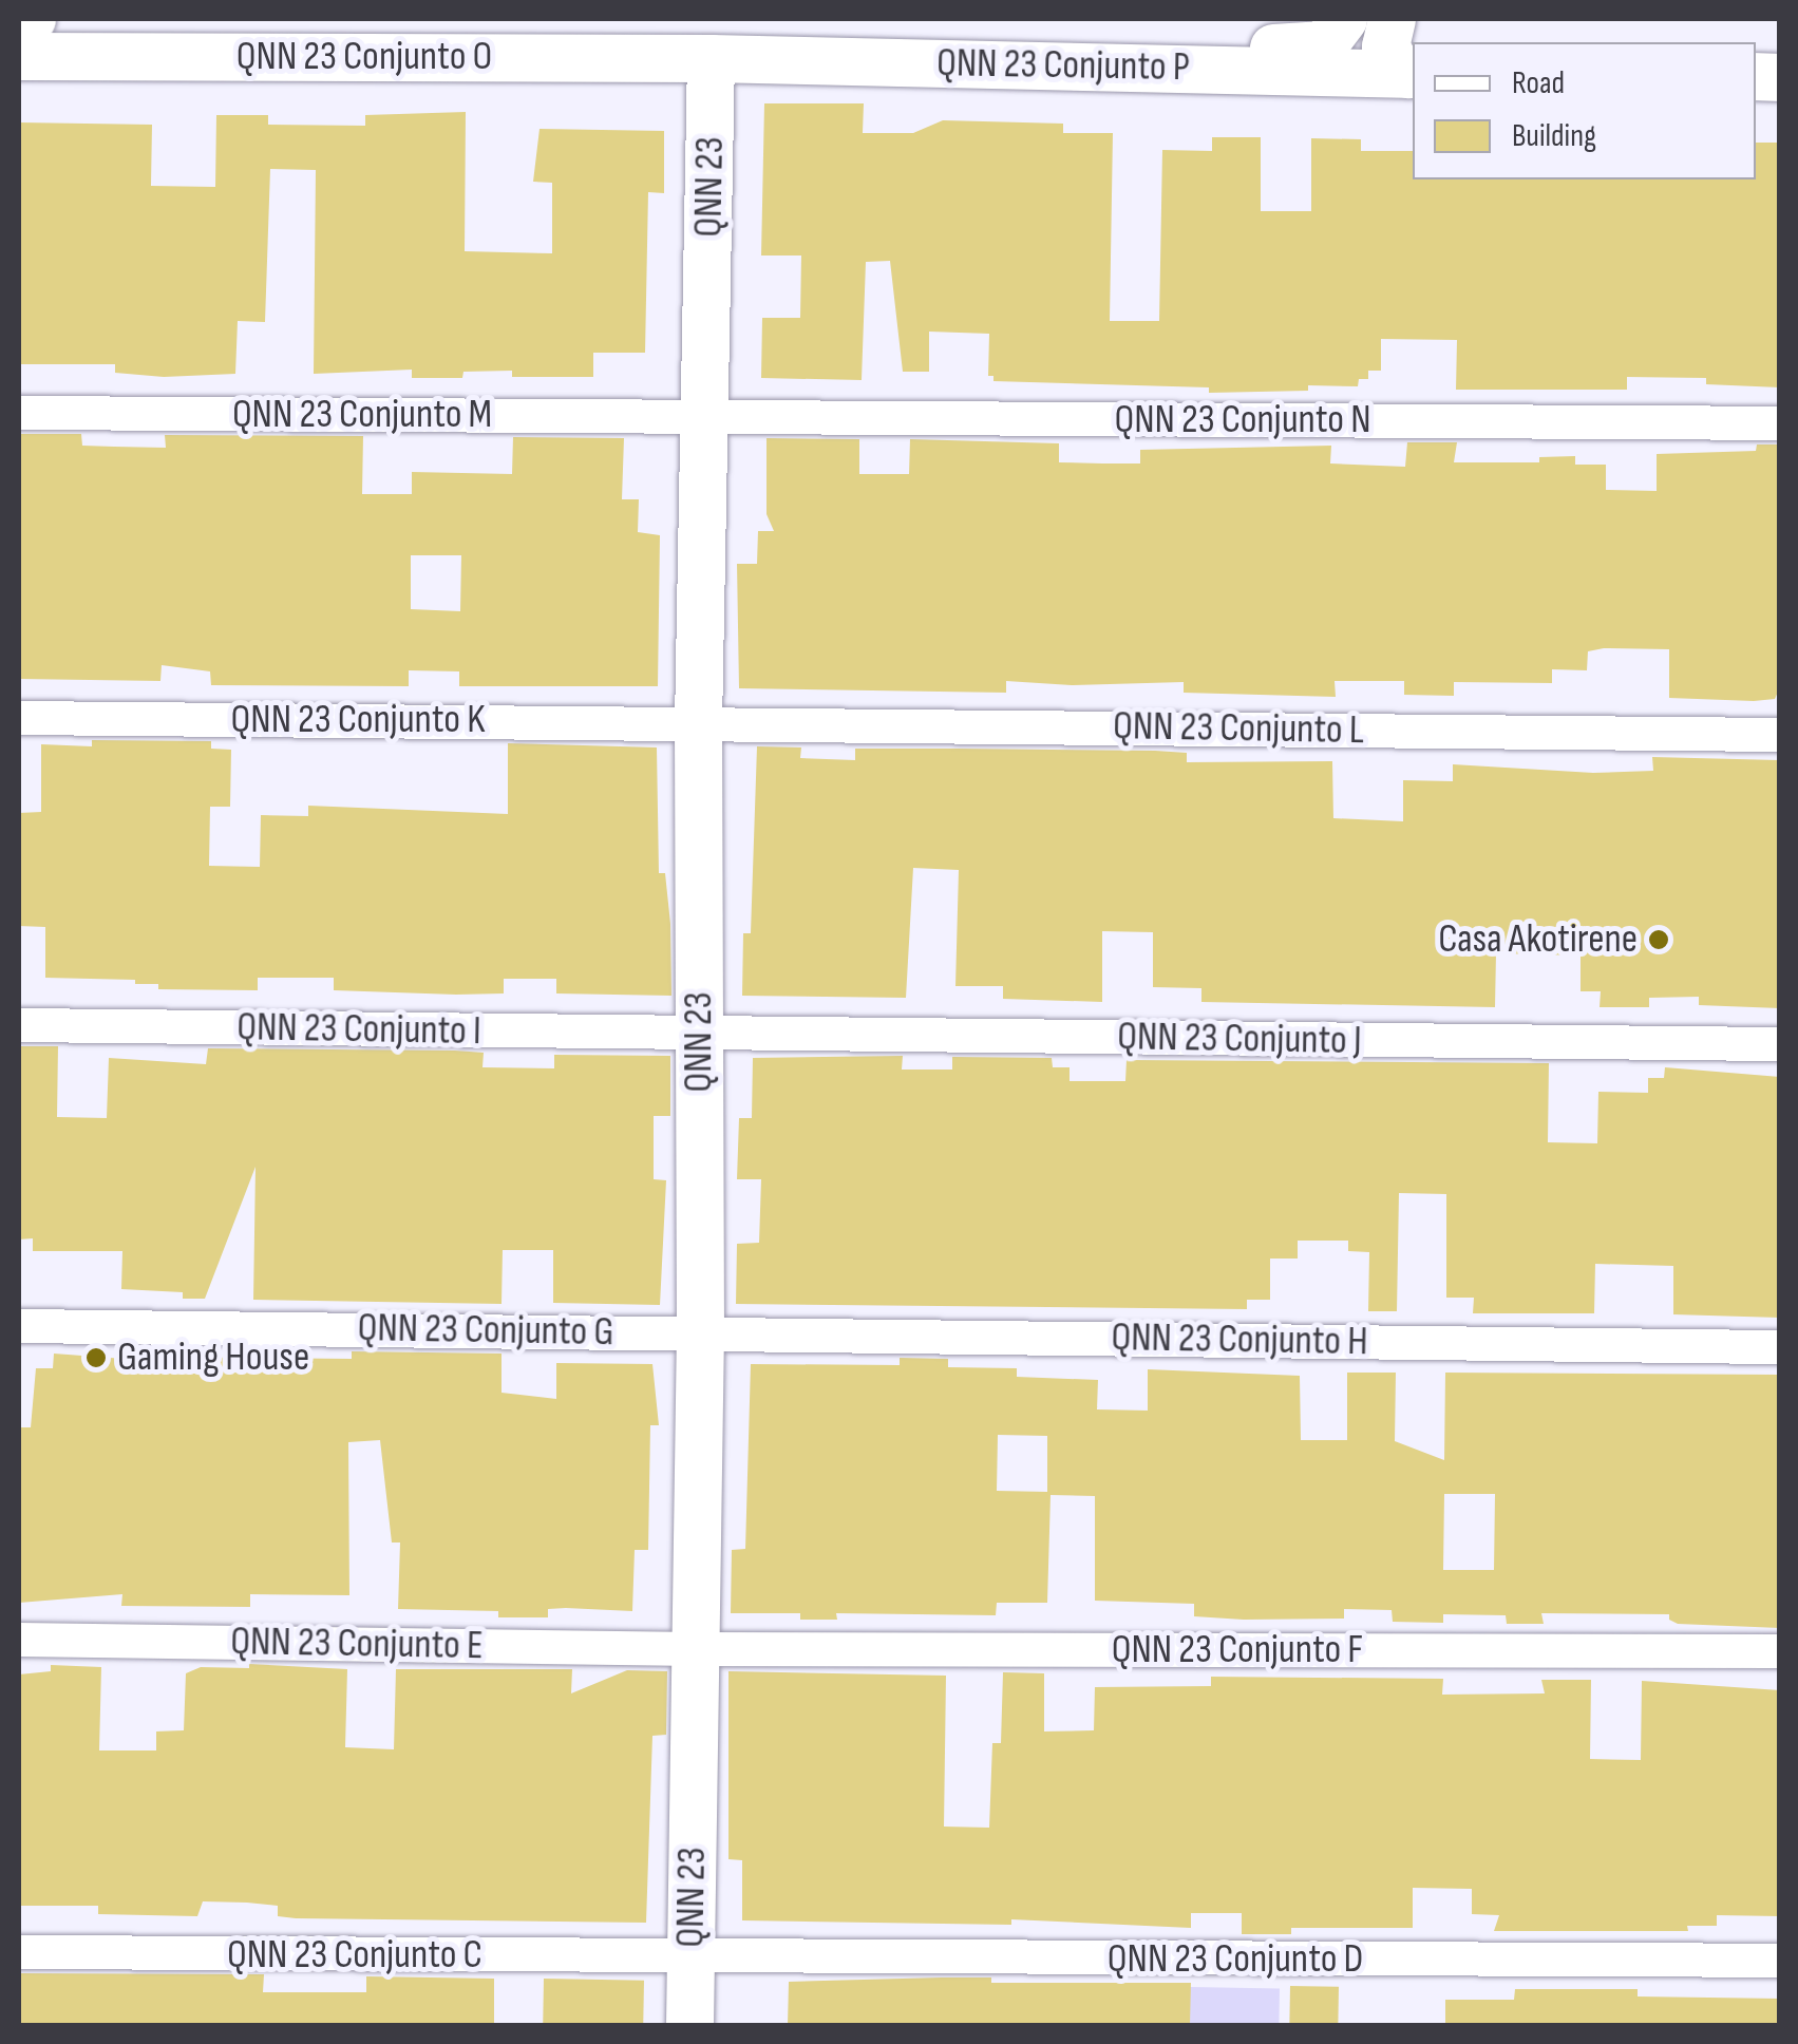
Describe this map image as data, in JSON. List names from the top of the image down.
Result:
{
  "streets": {
    "main road": ["QNN 23 Conjunto O", "QNN 23 Conjunto P", "QNN 23"],
    "street": [
      "QNN 23 Conjunto M",
      "QNN 23 Conjunto N",
      "QNN 23 Conjunto K",
      "QNN 23 Conjunto L",
      "QNN 23 Conjunto I",
      "QNN 23 Conjunto J",
      "QNN 23 Conjunto G",
      "QNN 23 Conjunto H",
      "QNN 23 Conjunto E",
      "QNN 23 Conjunto F",
      "QNN 23 Conjunto C",
      "QNN 23 Conjunto D"
    ]
  },
  "crossings": [
    ["QNN 23 Conjunto O", "QNN 23 Conjunto P"],
    ["QNN 23 Conjunto O", "QNN 23"],
    ["QNN 23 Conjunto P", "QNN 23"],
    ["QNN 23", "QNN 23 Conjunto M"],
    ["QNN 23", "QNN 23 Conjunto N"],
    ["QNN 23", "QNN 23 Conjunto K"],
    ["QNN 23", "QNN 23 Conjunto L"],
    ["QNN 23", "QNN 23 Conjunto I"],
    ["QNN 23", "QNN 23 Conjunto J"],
    ["QNN 23", "QNN 23 Conjunto G"],
    ["QNN 23", "QNN 23 Conjunto H"],
    ["QNN 23", "QNN 23 Conjunto E"],
    ["QNN 23", "QNN 23 Conjunto F"],
    ["QNN 23", "QNN 23 Conjunto C"],
    ["QNN 23", "QNN 23 Conjunto D"],
    ["QNN 23 Conjunto M", "QNN 23 Conjunto N"],
    ["QNN 23 Conjunto K", "QNN 23 Conjunto L"],
    ["QNN 23 Conjunto I", "QNN 23 Conjunto J"],
    ["QNN 23 Conjunto G", "QNN 23 Conjunto H"],
    ["QNN 23 Conjunto E", "QNN 23 Conjunto F"],
    ["QNN 23 Conjunto C", "QNN 23 Conjunto D"]
  ],
  "places": ["Casa Akotirene", "Gaming House"],
  "legend": ["Road", "Building"]
}
